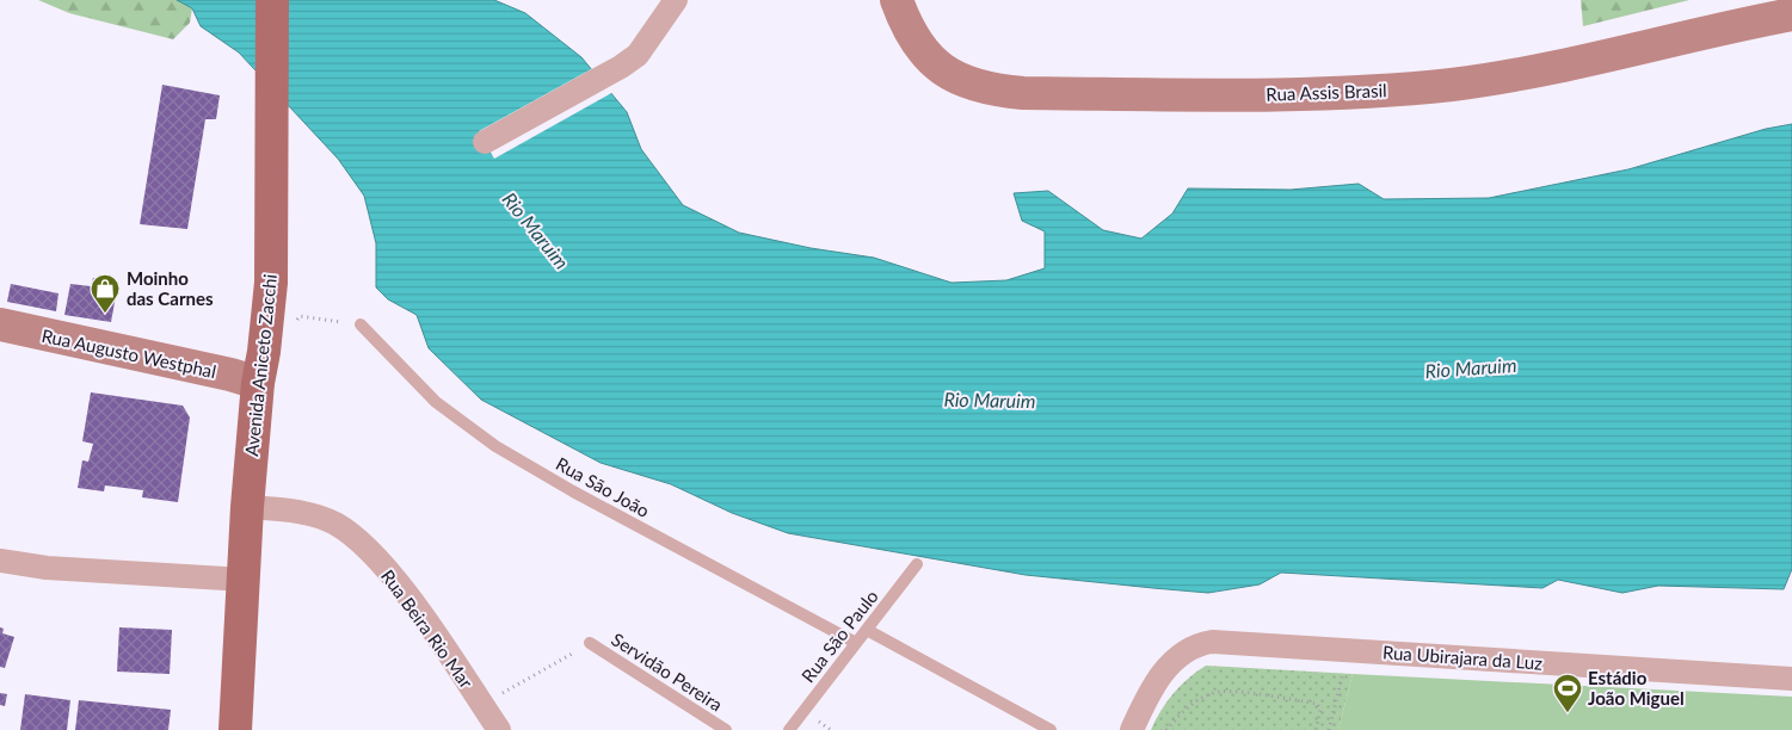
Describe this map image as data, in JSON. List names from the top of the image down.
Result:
{
  "streets": {
    "main road": ["Avenida Aniceto Zacchi"],
    "street": [
      "Rua Assis Brasil",
      "Rua Augusto Westphal",
      "Rua Beira Rio Mar",
      "Rua Ubirajara da Luz"
    ],
    "lane": ["Rua São João", "Rua São Paulo", "Servidão Pereira"]
  },
  "crossings": [
    ["Rua Augusto Westphal", "Avenida Aniceto Zacchi"],
    ["Avenida Aniceto Zacchi", "Rua Beira Rio Mar"],
    ["Rua São João", "Rua São Paulo"]
  ],
  "water": ["Rio Maruim"],
  "places": {
    "shop": ["Moinho das Carnes"],
    "sports": ["Estádio João Miguel"]
  }
}
